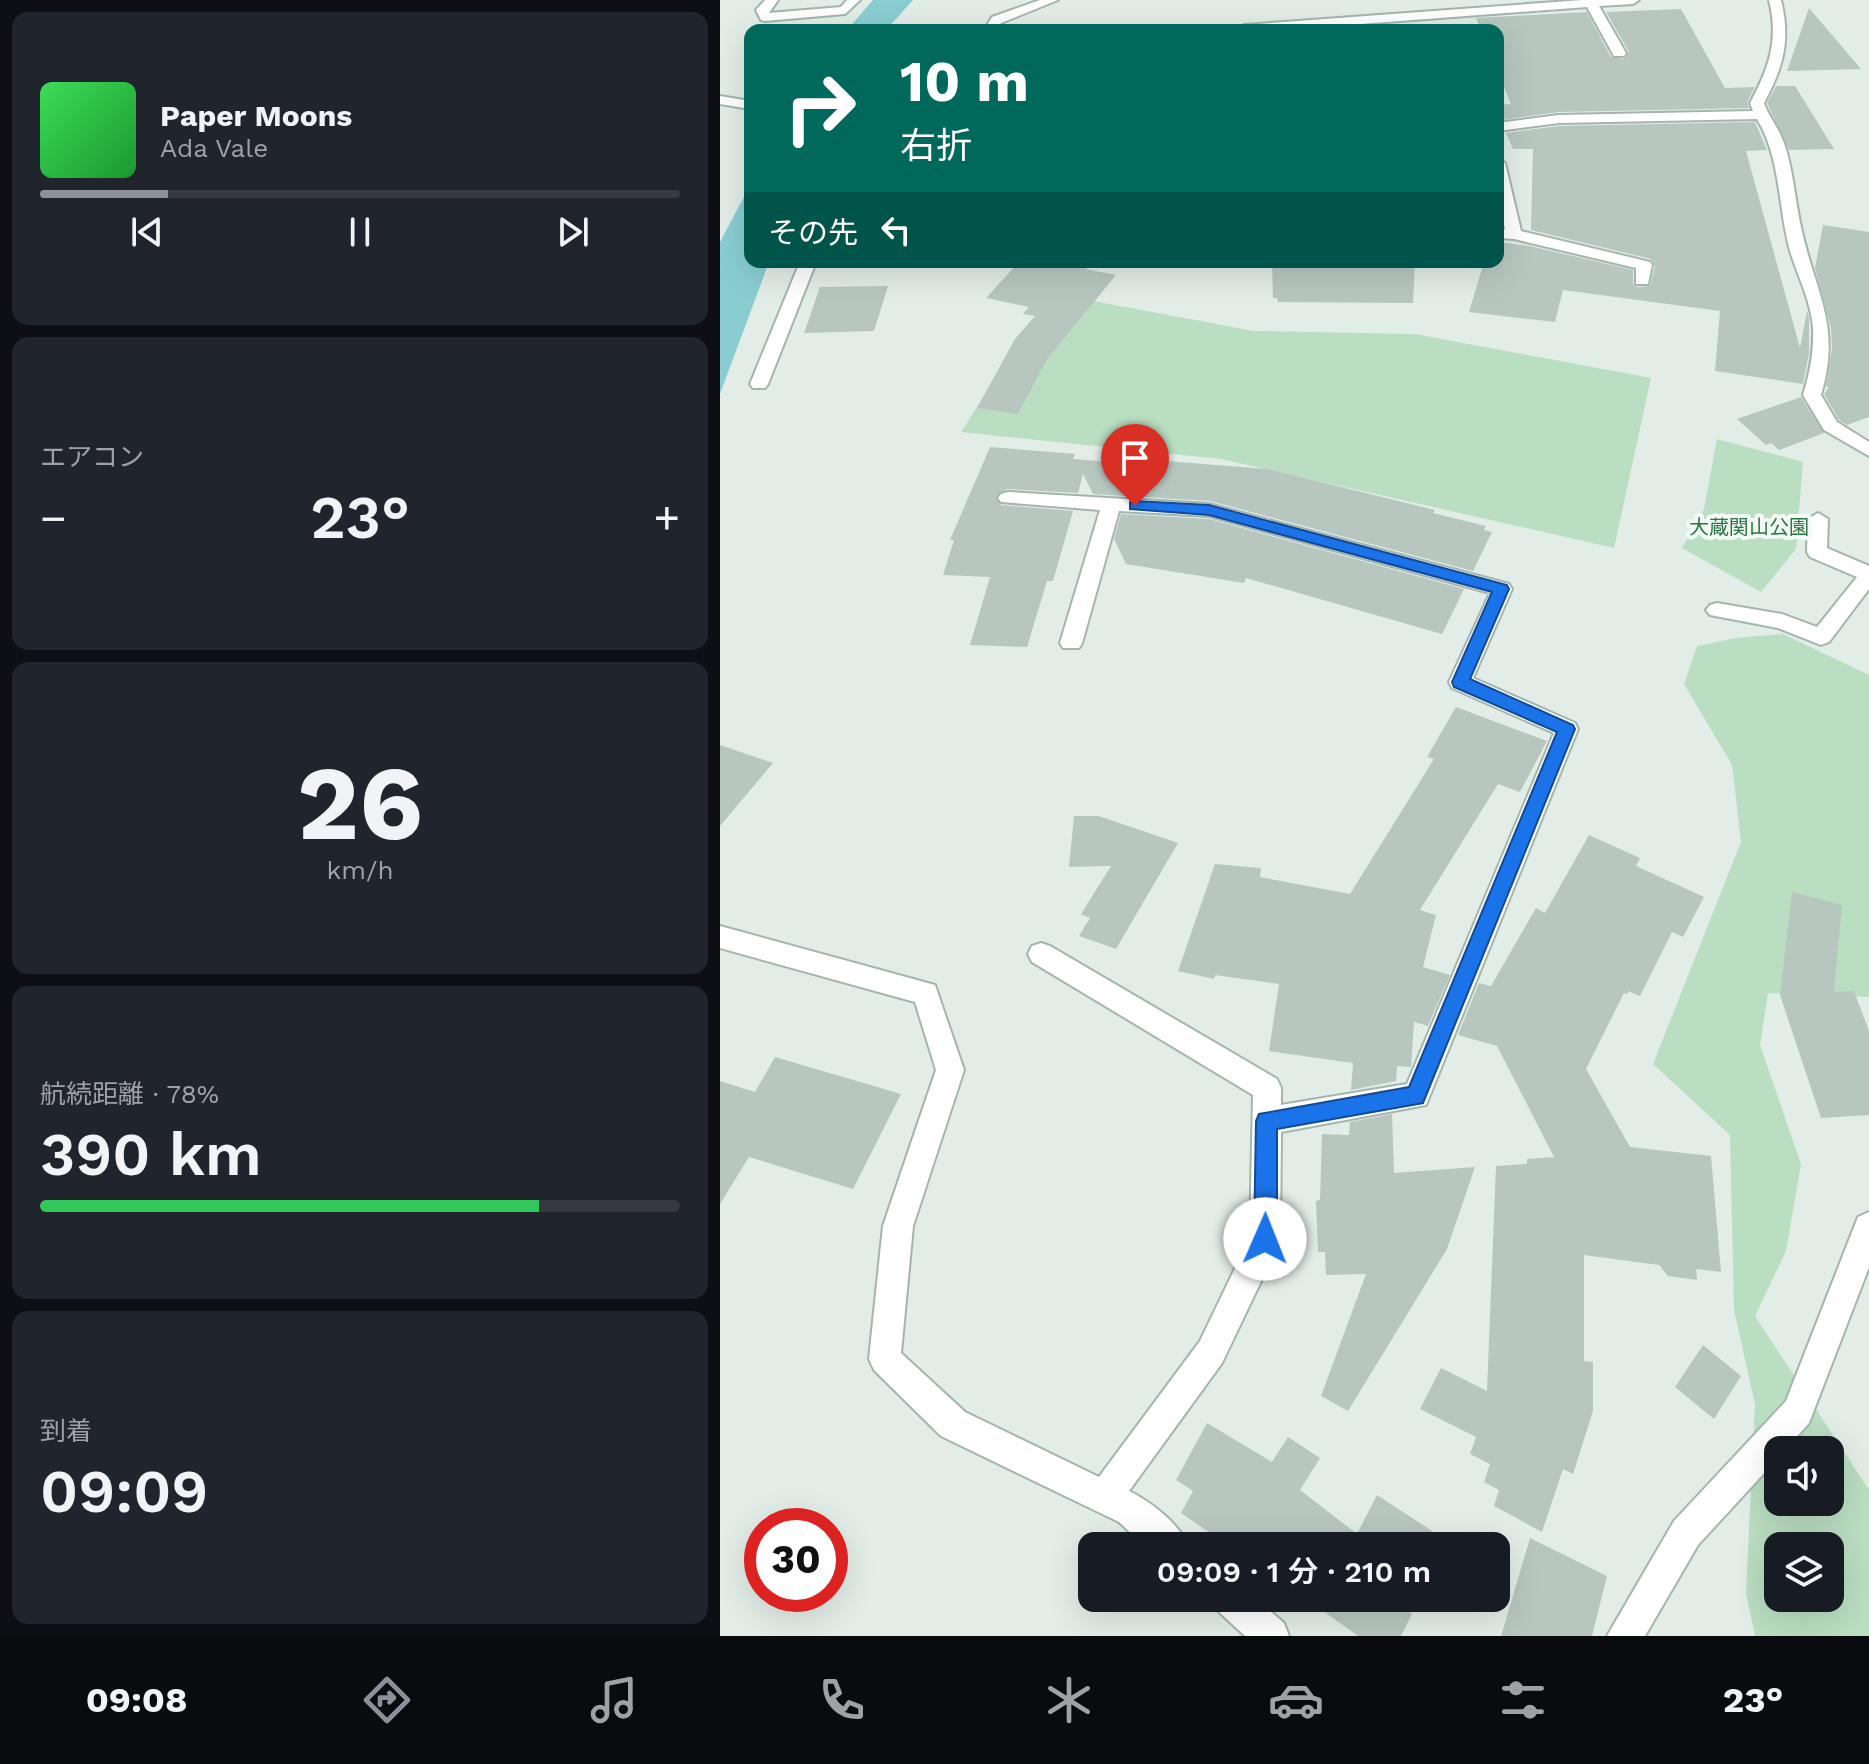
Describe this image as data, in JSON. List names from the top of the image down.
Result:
{
  "parks": ["大蔵関山公園"],
  "page": {
    "turn": ["10 m", "右折"],
    "song": ["Paper Moons", "Ada Vale"],
    "then": "その先",
    "tile": [
      "エアコン",
      ["26", "km/h"],
      ["航続距離 · 78%", "390 km"],
      ["到着", "09:09"]
    ],
    "heat": ["−", "23°", "+"],
    "limit": "30",
    "trip": "09:09 · 1 分 · 210 m",
    "tabs": ["09:08", "23°"]
  }
}
